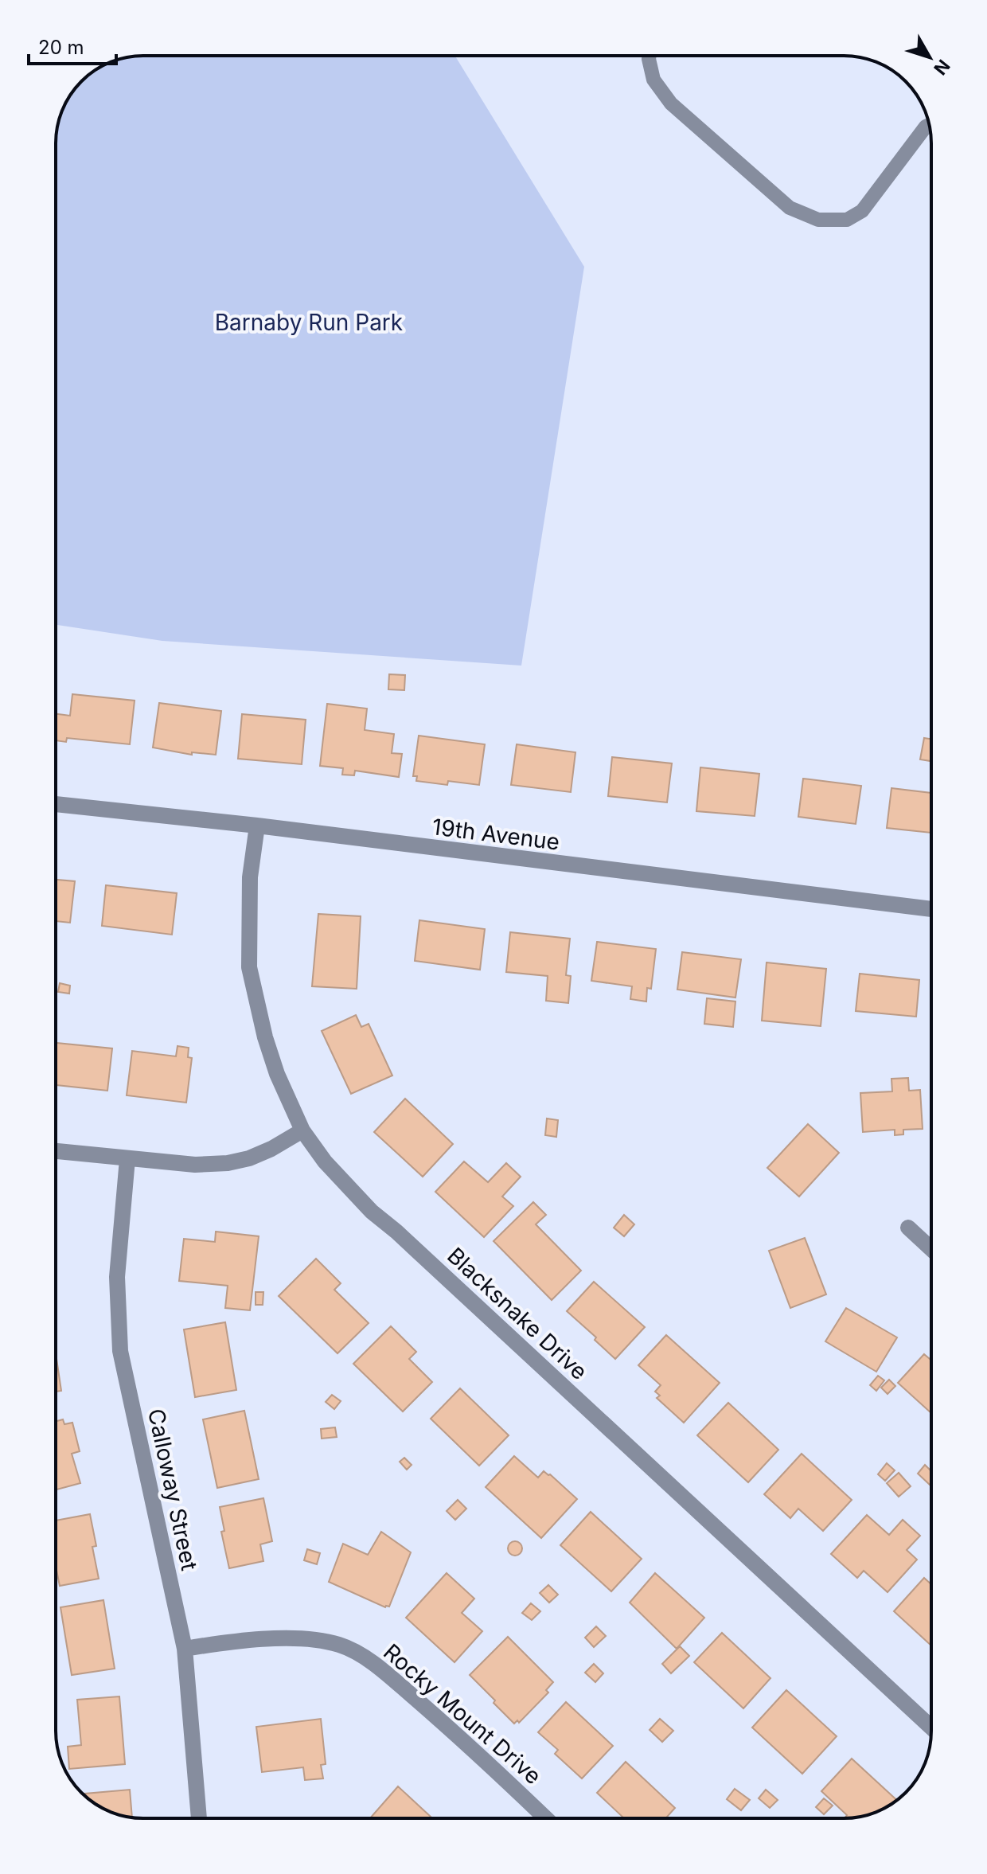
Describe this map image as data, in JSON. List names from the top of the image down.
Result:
{
  "streets": {
    "street": [
      "19th Avenue",
      "Blacksnake Drive",
      "Calloway Street",
      "Rocky Mount Drive"
    ]
  },
  "crossings": [
    ["19th Avenue", "Blacksnake Drive"],
    ["Calloway Street", "Rocky Mount Drive"]
  ],
  "parks": ["Barnaby Run Park"],
  "scale_bar": "20 m",
  "north": "bottom right"
}
